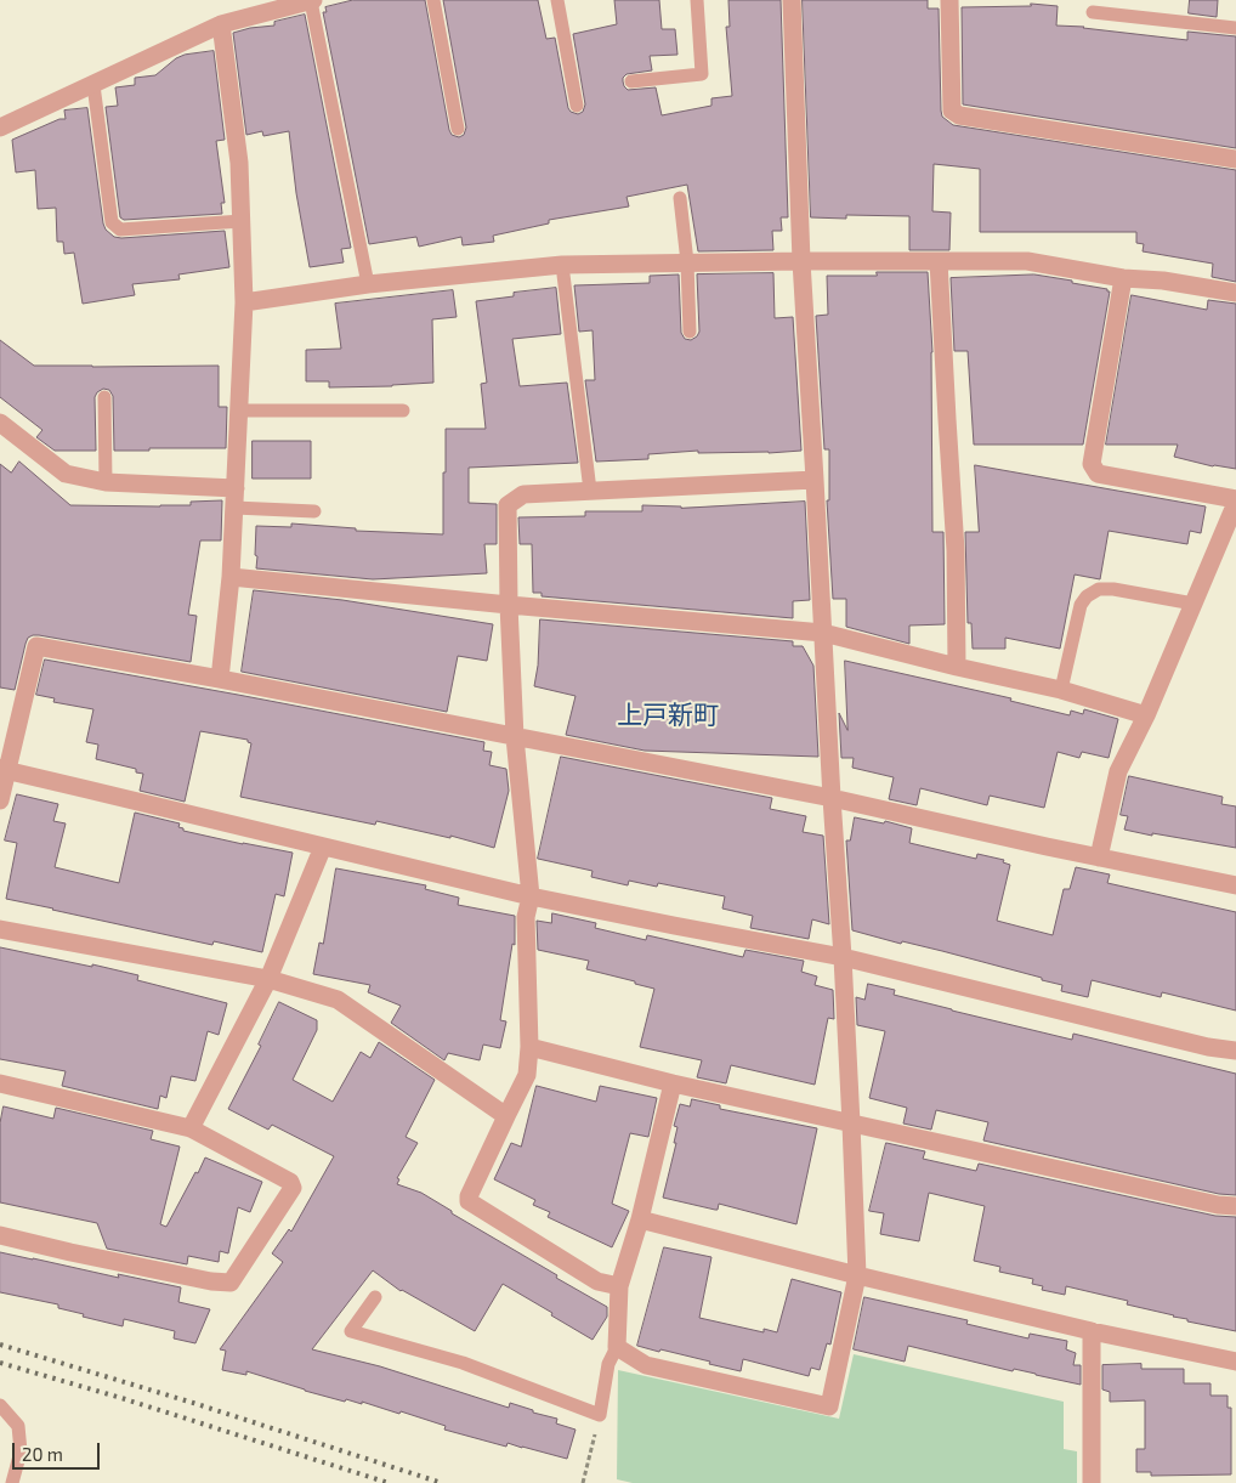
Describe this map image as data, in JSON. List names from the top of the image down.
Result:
{
  "districts": ["上戸新町"],
  "scale_bar": "20 m"
}
